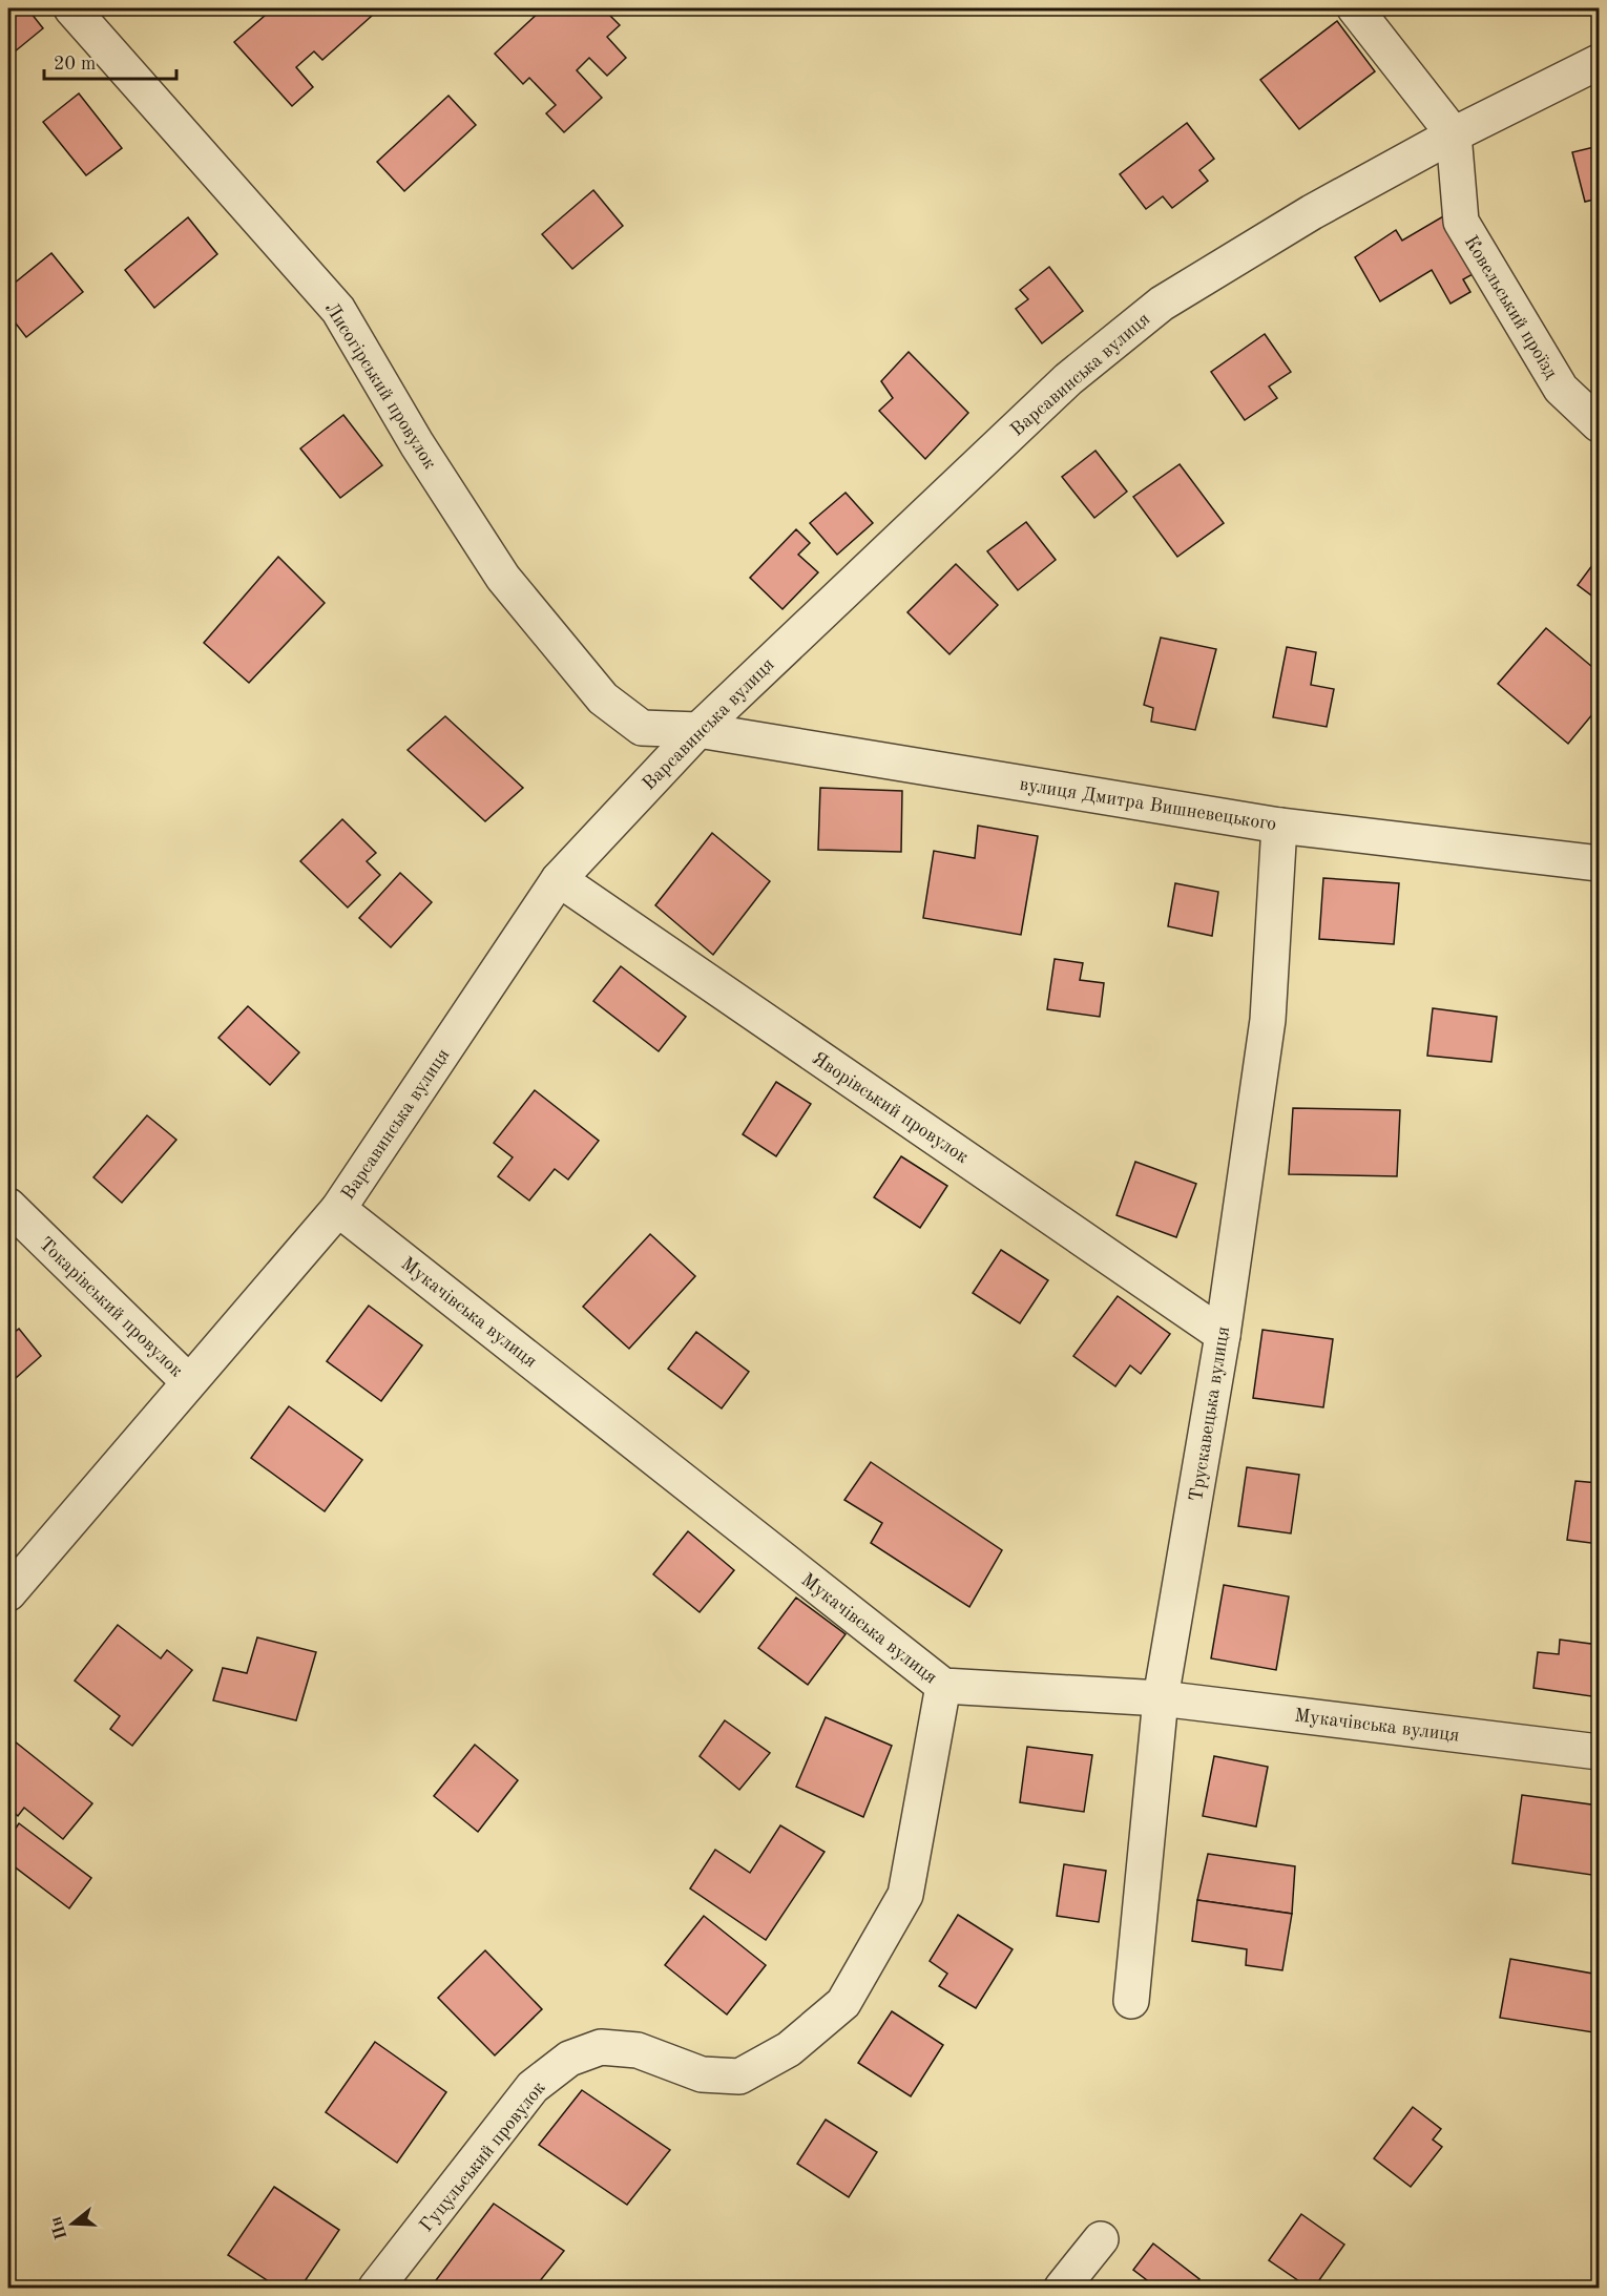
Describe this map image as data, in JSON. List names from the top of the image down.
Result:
{
  "streets": {
    "street": [
      "Ковельський проїзд",
      "Варсавинська вулиця",
      "Лисогірський провулок",
      "вулиця Дмитра Вишневецького",
      "Яворівський провулок",
      "Токарівський провулок",
      "Мукачівська вулиця",
      "Трускавецька вулиця",
      "Гуцульський провулок"
    ]
  },
  "crossings": [
    ["Ковельський проїзд", "Варсавинська вулиця"],
    ["Варсавинська вулиця", "Лисогірський провулок"],
    ["Варсавинська вулиця", "вулиця Дмитра Вишневецького"],
    ["Варсавинська вулиця", "Яворівський провулок"],
    ["Варсавинська вулиця", "Токарівський провулок"],
    ["Варсавинська вулиця", "Мукачівська вулиця"],
    ["Лисогірський провулок", "вулиця Дмитра Вишневецького"],
    ["вулиця Дмитра Вишневецького", "Трускавецька вулиця"],
    ["Яворівський провулок", "Трускавецька вулиця"],
    ["Мукачівська вулиця", "Трускавецька вулиця"],
    ["Мукачівська вулиця", "Гуцульський провулок"]
  ],
  "scale_bar": "20 m",
  "north": "left"
}
